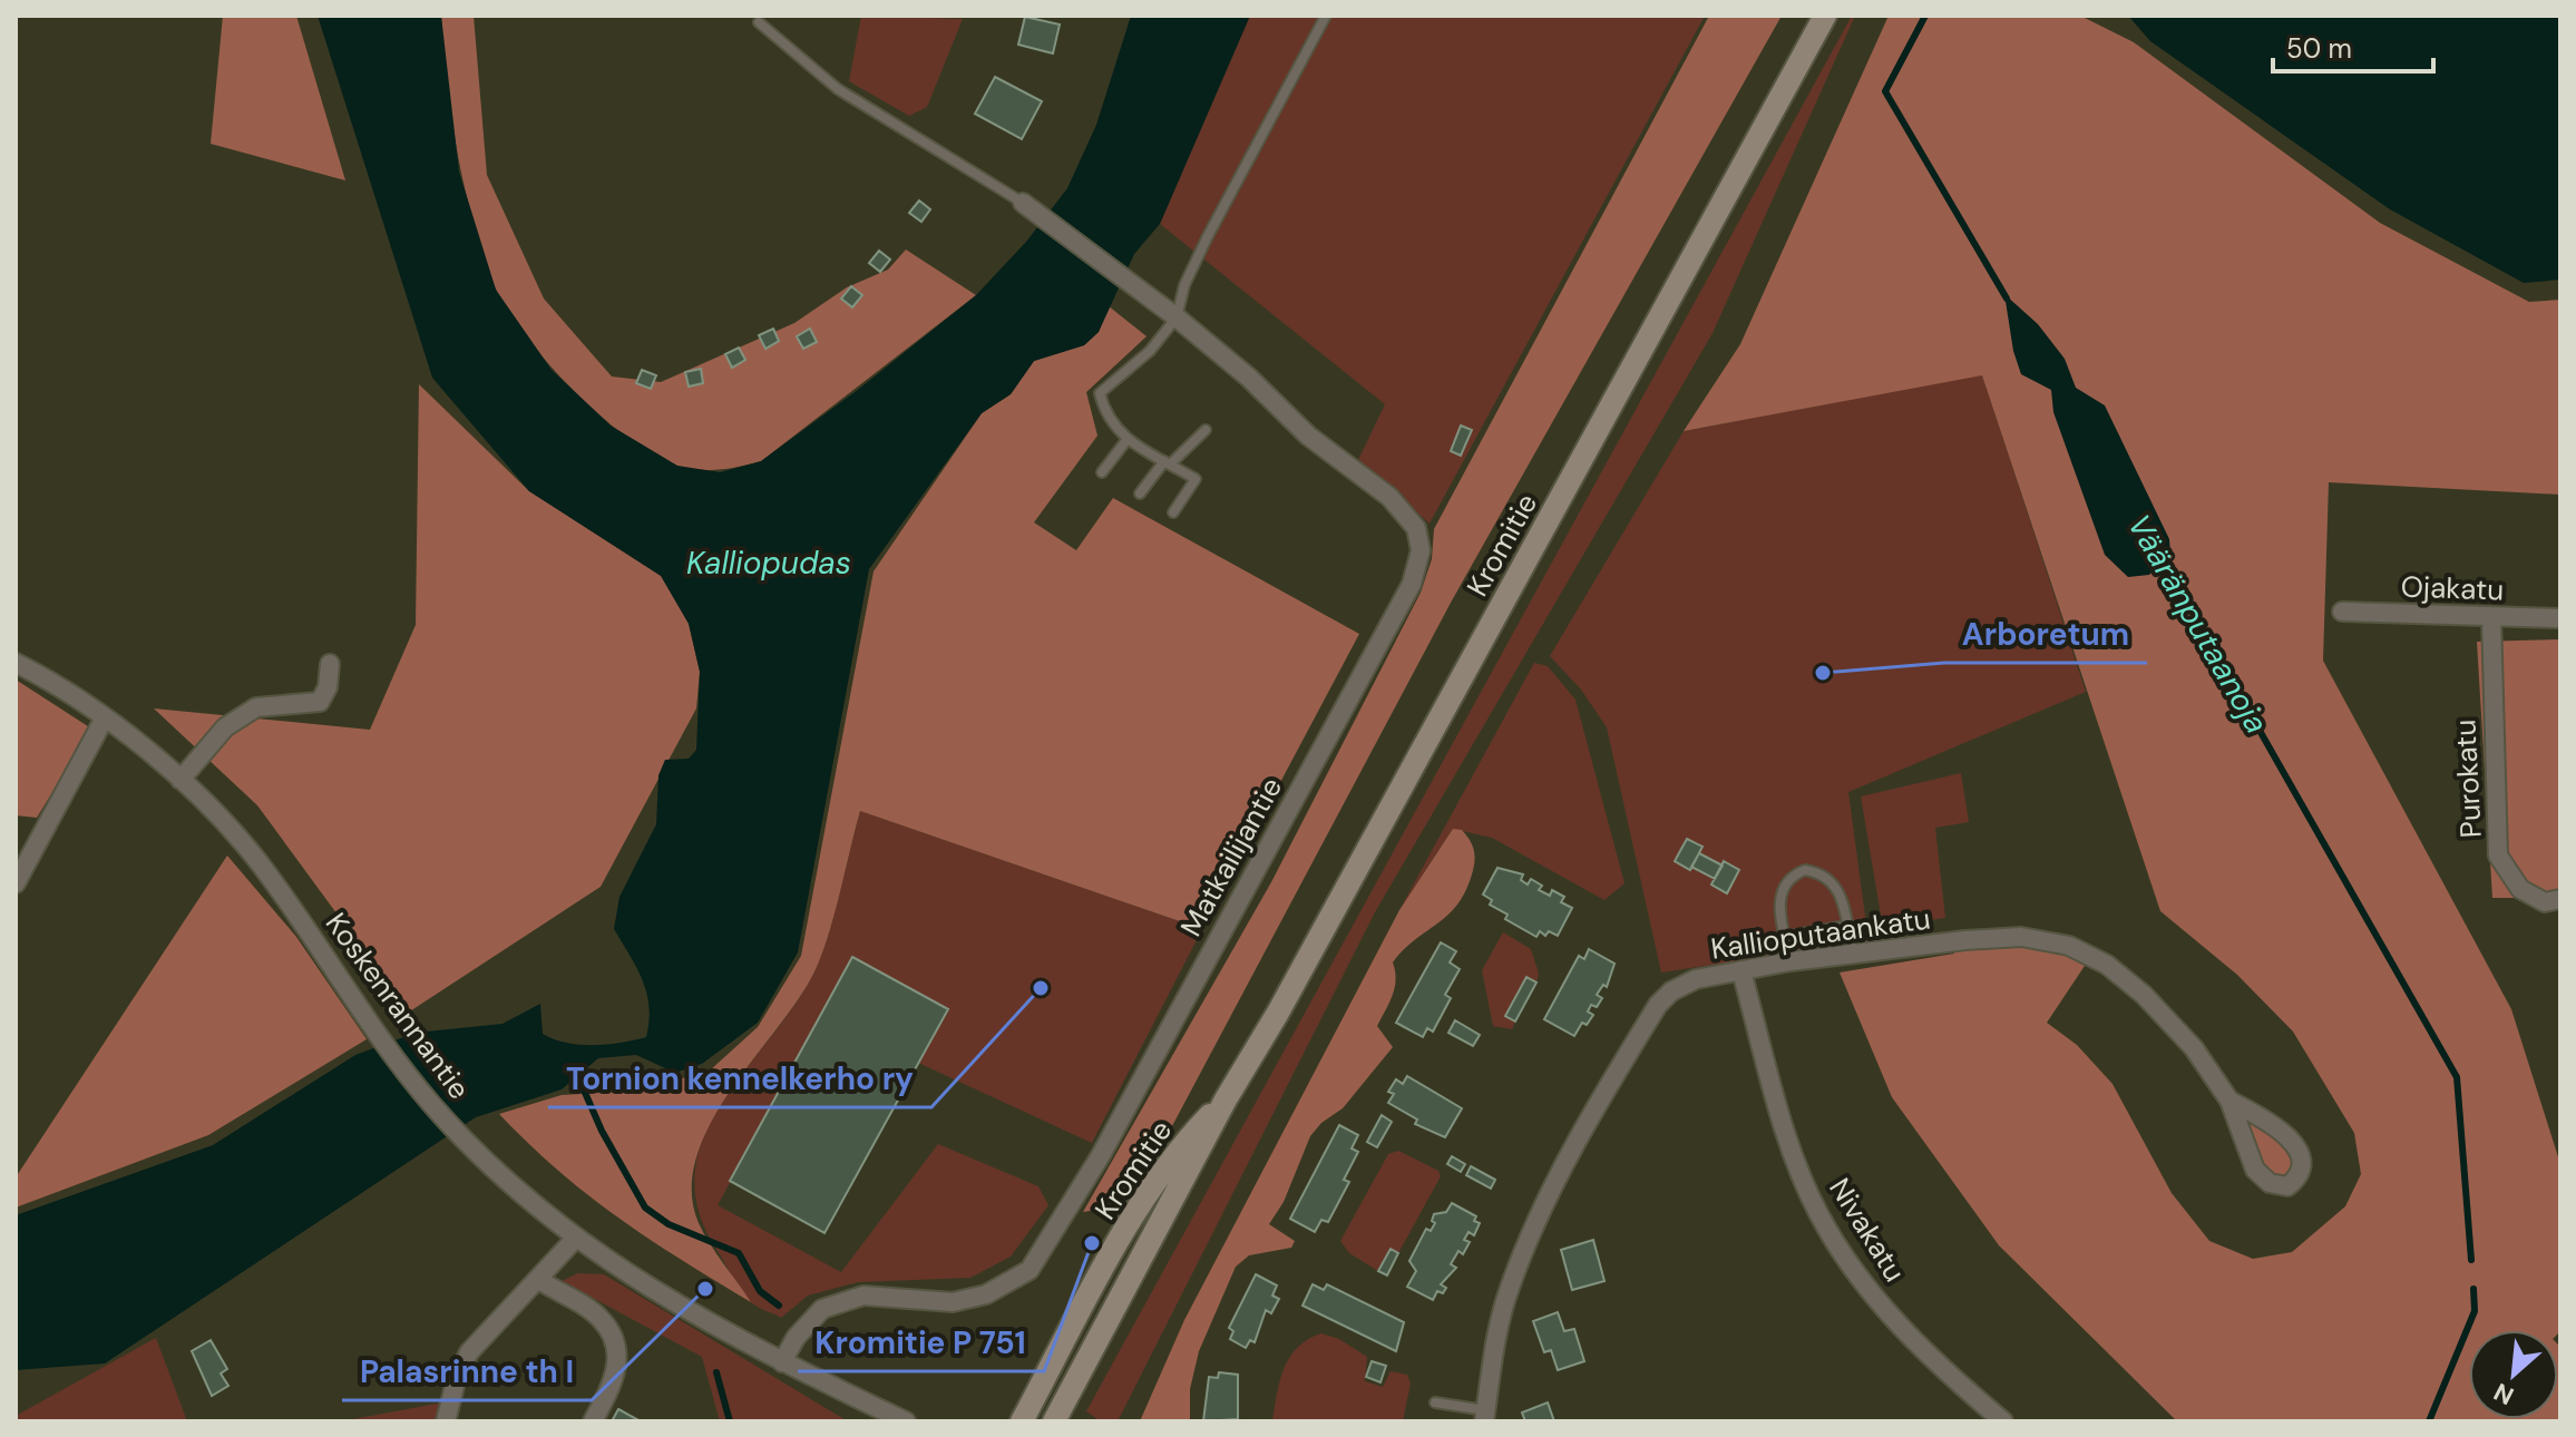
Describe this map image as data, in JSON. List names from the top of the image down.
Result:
{
  "streets": {
    "main road": ["Kromitie"],
    "street": [
      "Ojakatu",
      "Purokatu",
      "Matkailijantie",
      "Kallioputaankatu",
      "Koskenrannantie",
      "Nivakatu"
    ]
  },
  "crossings": [
    ["Ojakatu", "Purokatu"],
    ["Matkailijantie", "Koskenrannantie"],
    ["Kallioputaankatu", "Nivakatu"]
  ],
  "water": ["Kalliopudas", "Vääränputaanoja"],
  "places": [
    "Arboretum",
    "Tornion kennelkerho ry",
    "Kromitie P 751",
    "Palasrinne th I"
  ],
  "scale_bar": "50 m",
  "north": "bottom left"
}
